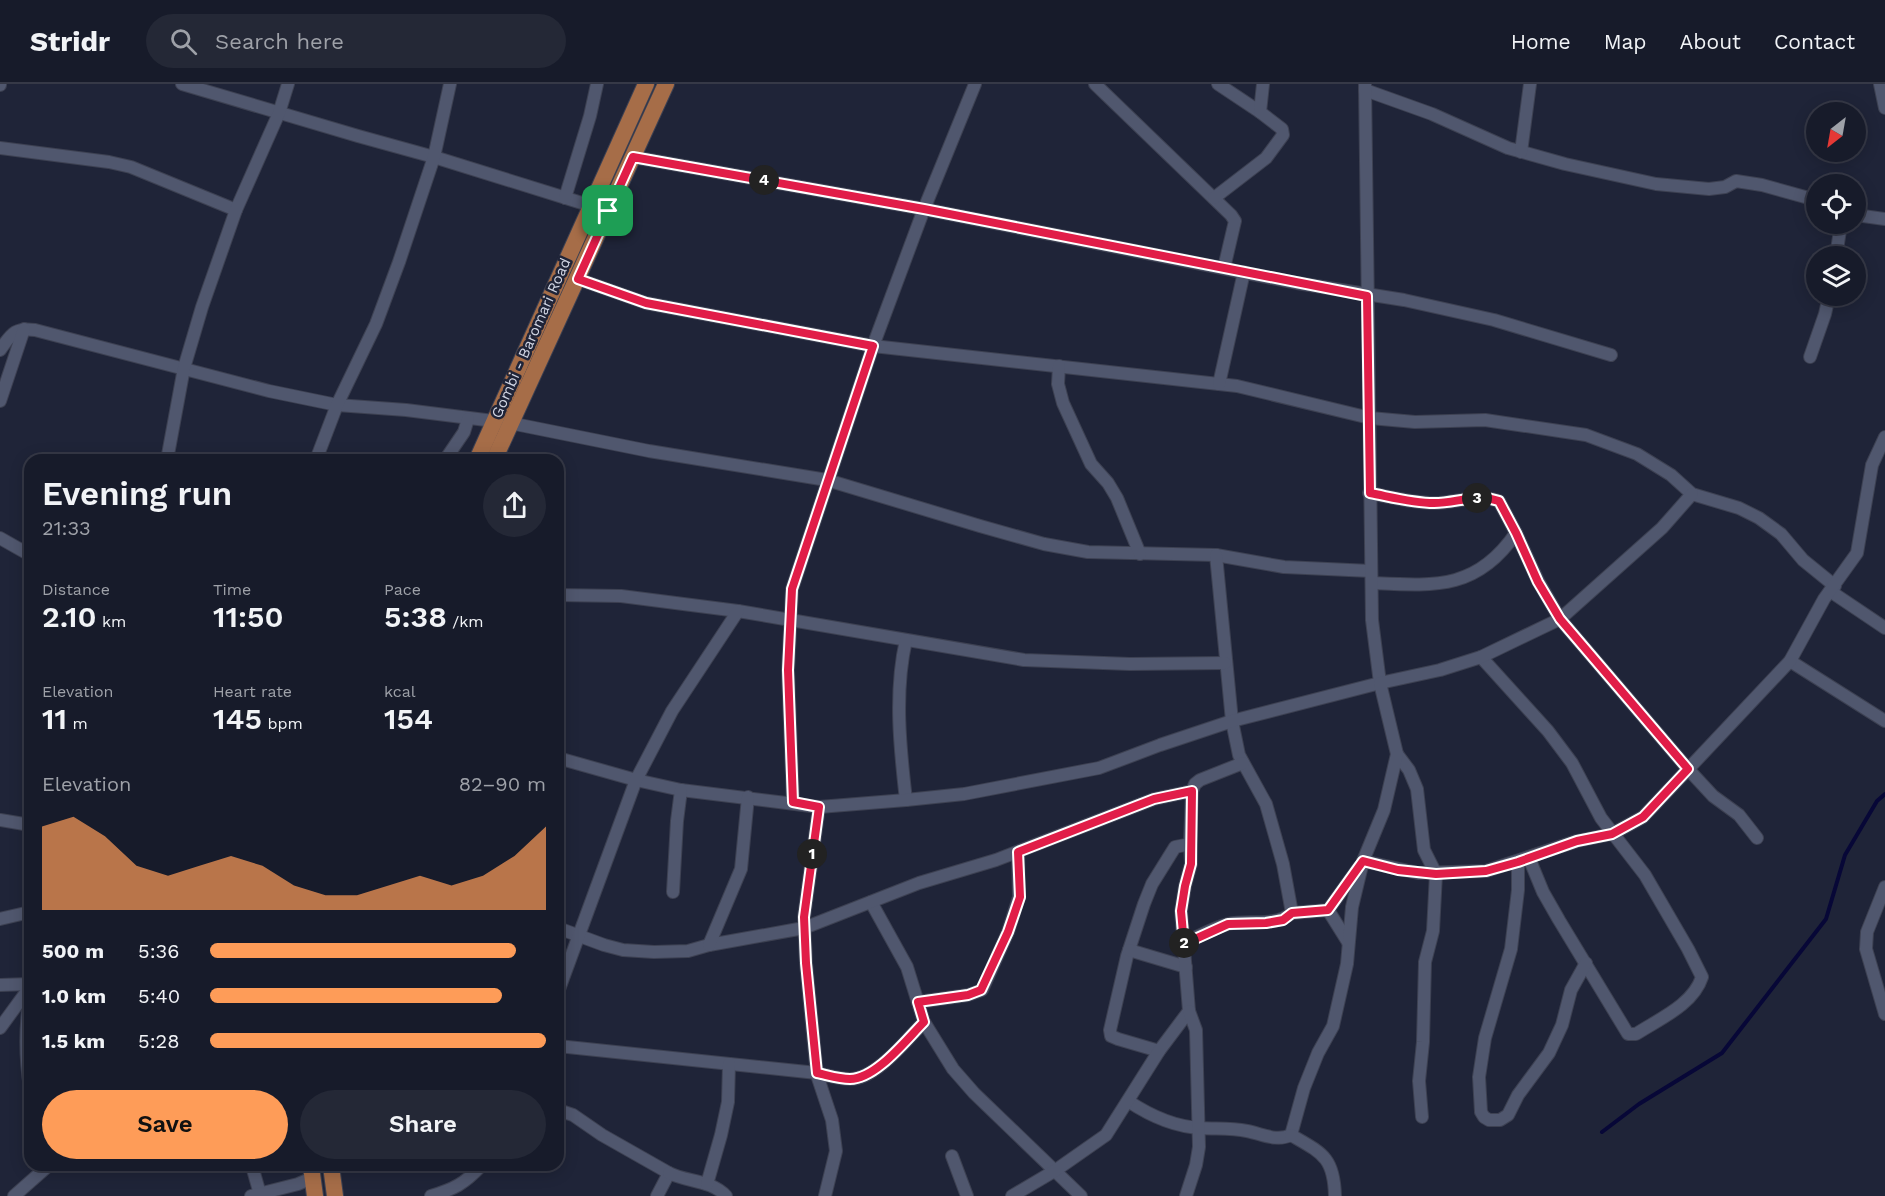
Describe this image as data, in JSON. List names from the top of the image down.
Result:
{
  "streets": {
    "main road": ["Gombi - Baromari Road"]
  },
  "north": "bottom left",
  "page": {
    "header": "Stridr",
    "search": "Search here",
    "nav": [
      "Home",
      "Map",
      "About",
      "Contact"
    ],
    "pins": [
      "4",
      "3",
      "1",
      "2"
    ],
    "heading": ["Evening run", "21:33"],
    "stats": [
      ["Distance", "2.10 km"],
      ["Time", "11:50"],
      ["Pace", "5:38 /km"],
      ["Elevation", "11 m"],
      ["Heart rate", "145 bpm"],
      ["kcal", "154"]
    ],
    "chart": ["Elevation", "82–90 m"],
    "list": [
      {
        "name": "500 m",
        "note": "5:36"
      },
      {
        "name": "1.0 km",
        "note": "5:40"
      },
      {
        "name": "1.5 km",
        "note": "5:28"
      }
    ],
    "buttons": ["Save", "Share"]
  }
}
